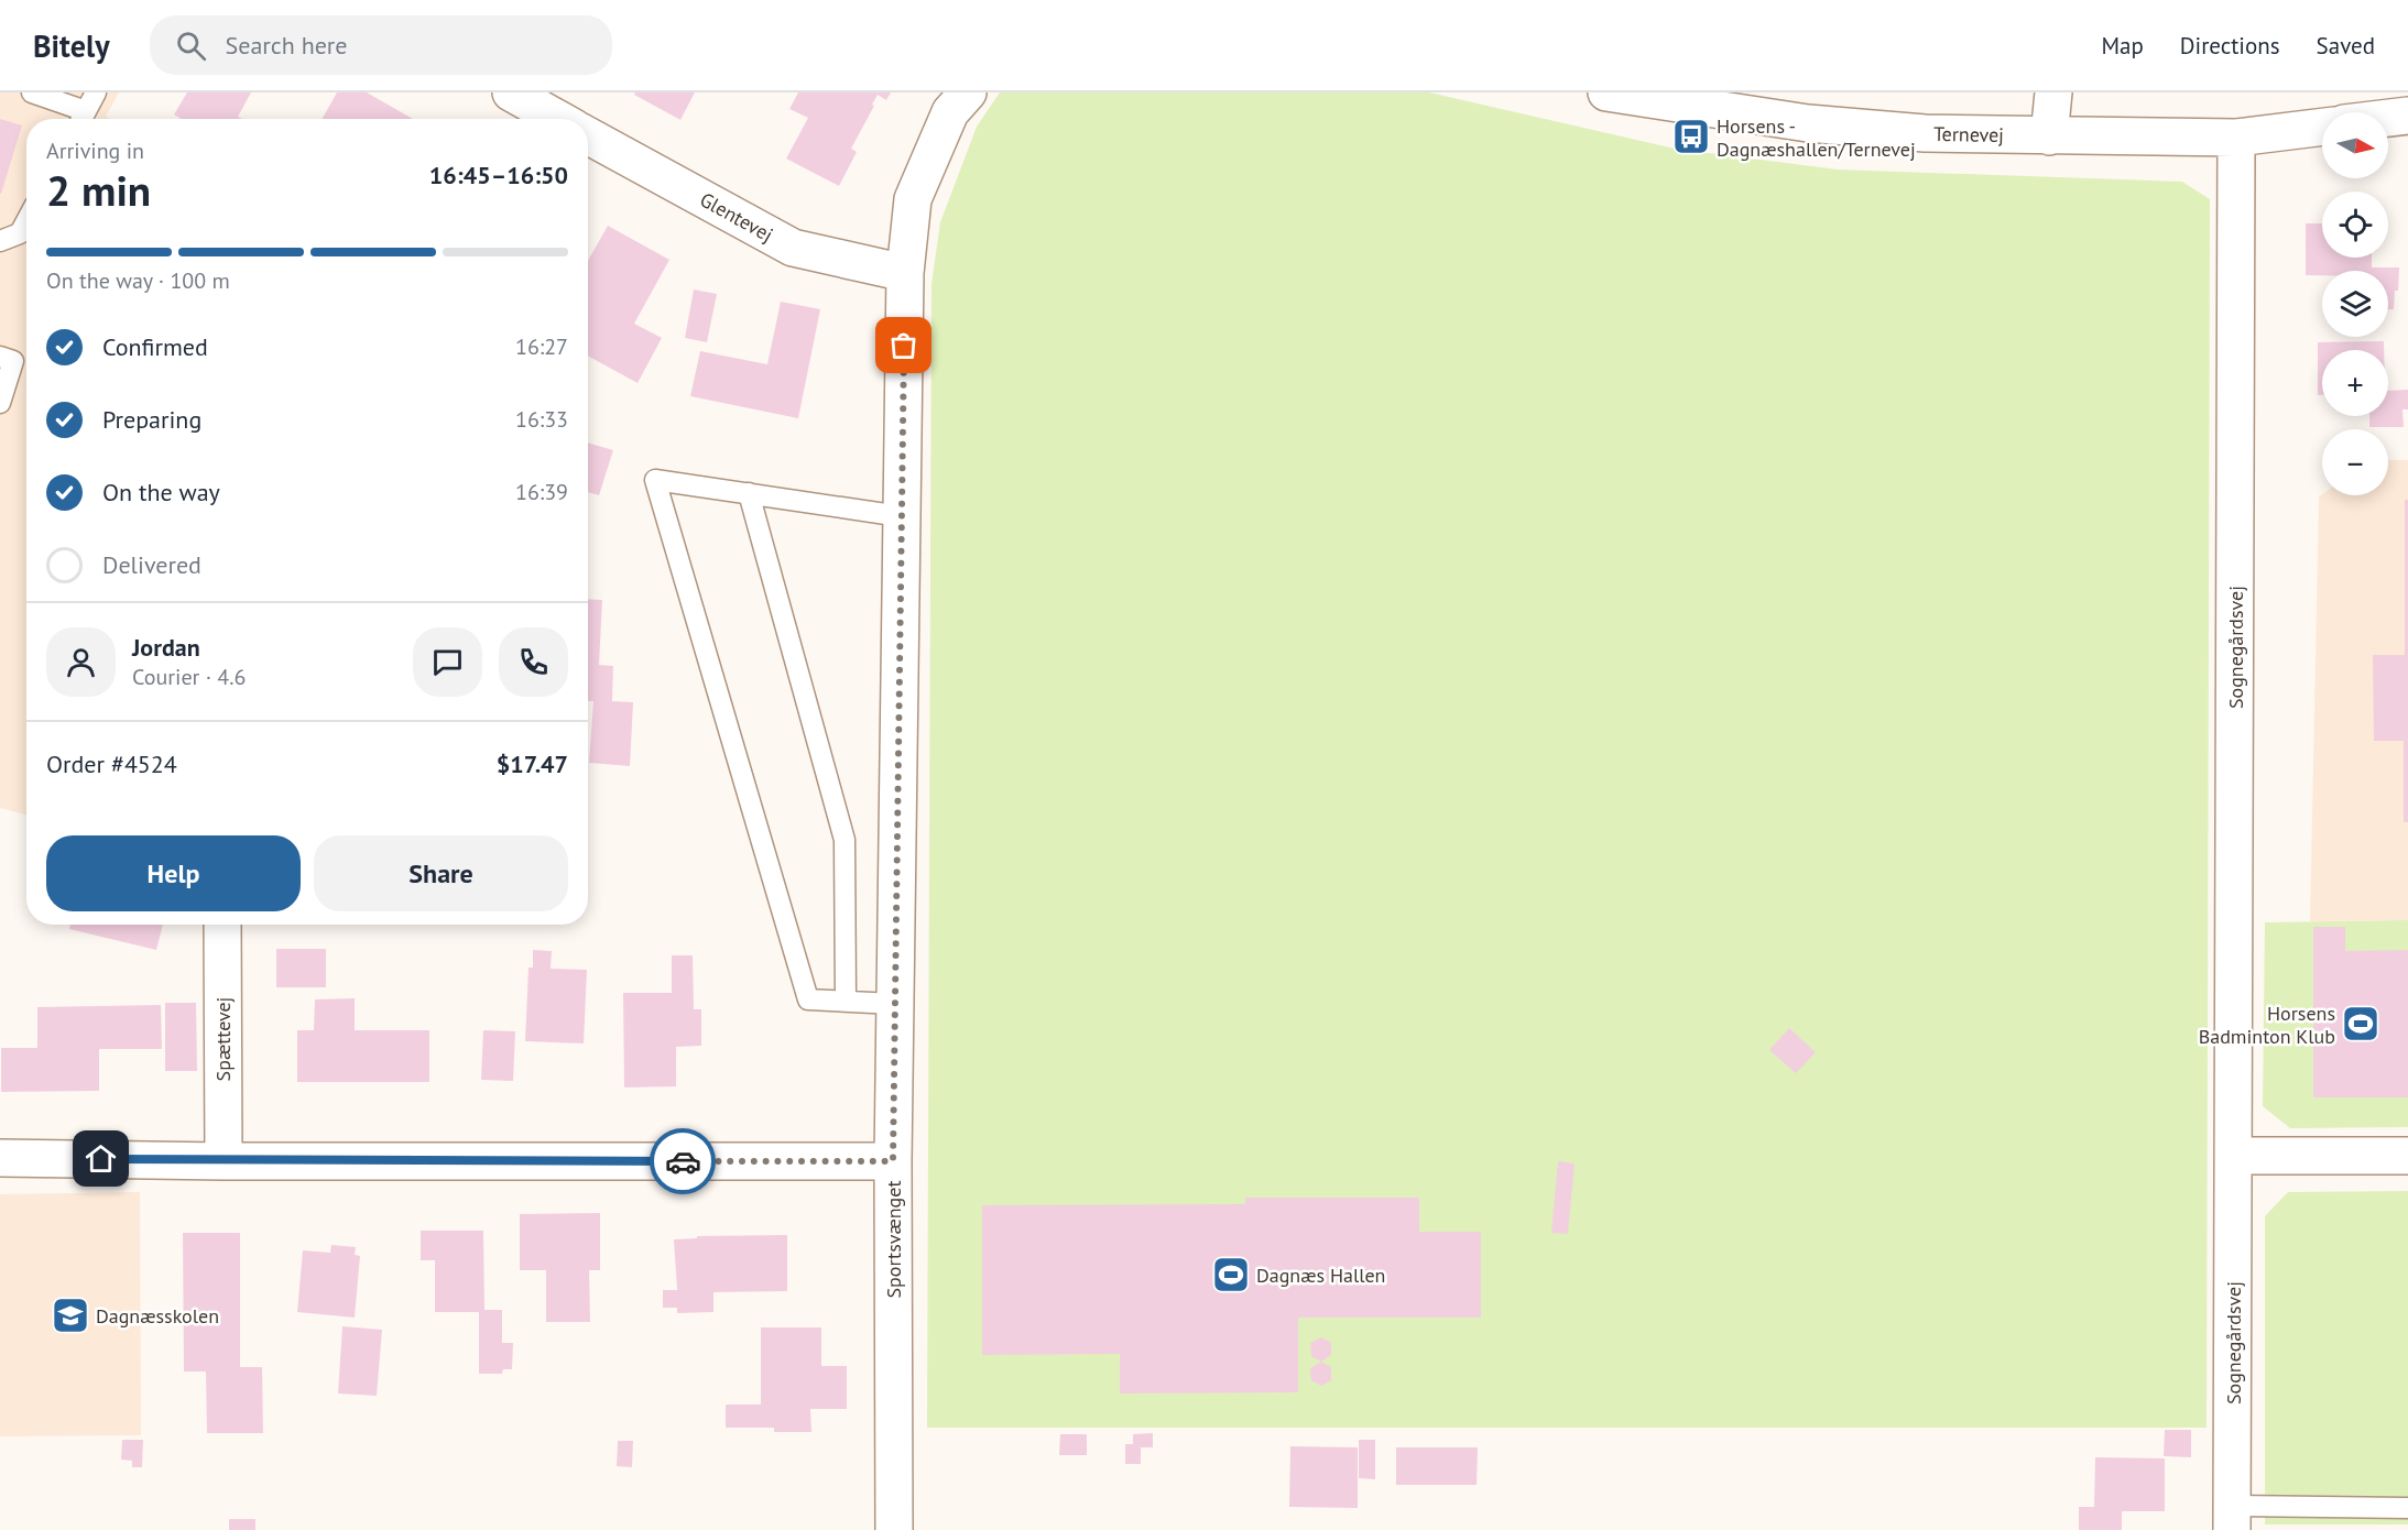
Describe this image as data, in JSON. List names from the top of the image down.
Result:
{
  "streets": {
    "street": [
      "Ternevej",
      "Glentevej",
      "Sognegårdsvej",
      "Spættevej",
      "Sportsvænget"
    ]
  },
  "crossings": [
    ["Ternevej", "Sognegårdsvej"],
    ["Glentevej", "Sportsvænget"]
  ],
  "places": {
    "bus stop": ["Horsens - Dagnæshallen/Ternevej"],
    "sports": ["Horsens Badminton Klub", "Dagnæs Hallen"],
    "school or university": ["Dagnæsskolen"]
  },
  "north": "right",
  "page": {
    "header": "Bitely",
    "search": "Search here",
    "nav": ["Map", "Directions", "Saved"],
    "map_buttons": ["+", "−"],
    "heading": ["2 min", "Arriving in", "16:45–16:50"],
    "panel": [
      "Jordan",
      "Courier · 4.6",
      "Order #4524",
      "$17.47"
    ],
    "bar": "On the way · 100 m",
    "list": [
      ["Confirmed", "16:27"],
      ["Preparing", "16:33"],
      ["On the way", "16:39"],
      "Delivered"
    ],
    "buttons": ["Help", "Share"]
  }
}
